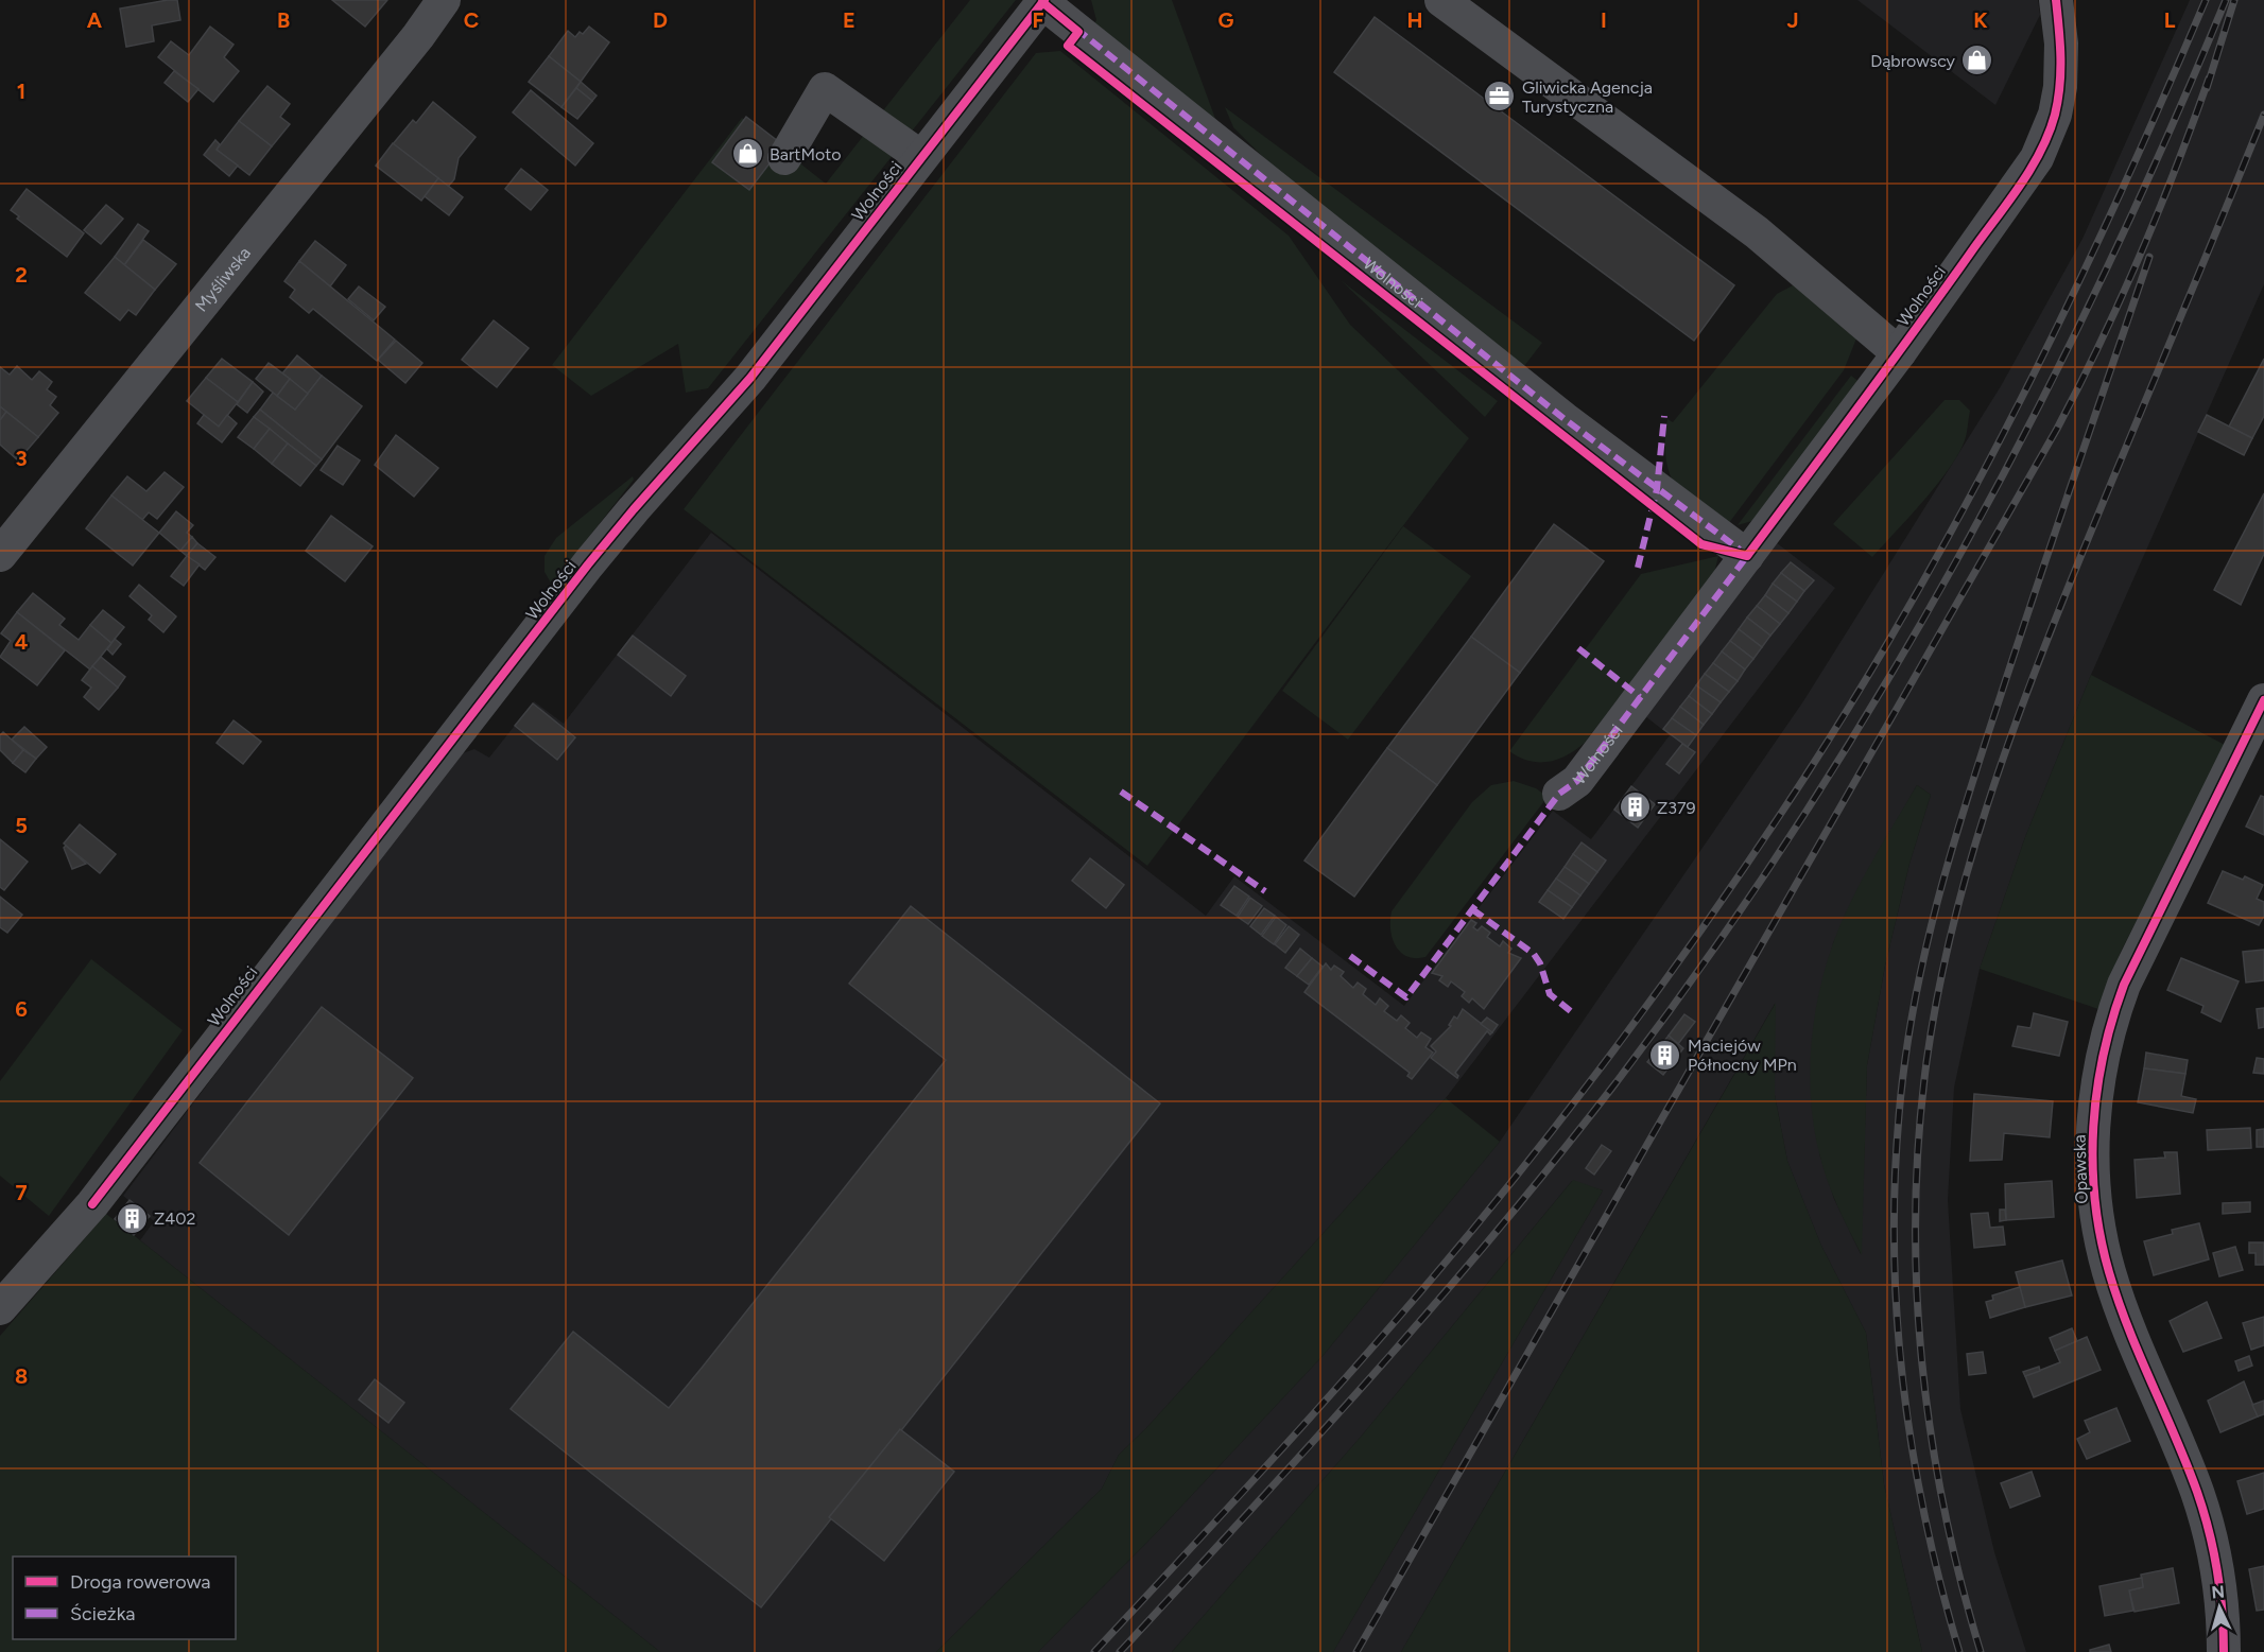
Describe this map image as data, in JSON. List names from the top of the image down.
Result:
{
  "streets": {
    "street": ["Wolności", "Myśliwska", "Opawska"]
  },
  "places": {
    "shop": ["Dąbrowscy", "BartMoto"],
    "office": ["Gliwicka Agencja Turystyczna"],
    "building": ["Z379", "Maciejów Północny MPn", "Z402"]
  },
  "legend": ["Droga rowerowa", "Ścieżka"],
  "north": "top",
  "grid": {
    "columns": [
      "A",
      "B",
      "C",
      "D",
      "E",
      "F",
      "G",
      "H",
      "I",
      "J",
      "K",
      "L"
    ],
    "rows": [
      "1",
      "2",
      "3",
      "4",
      "5",
      "6",
      "7",
      "8"
    ]
  }
}
